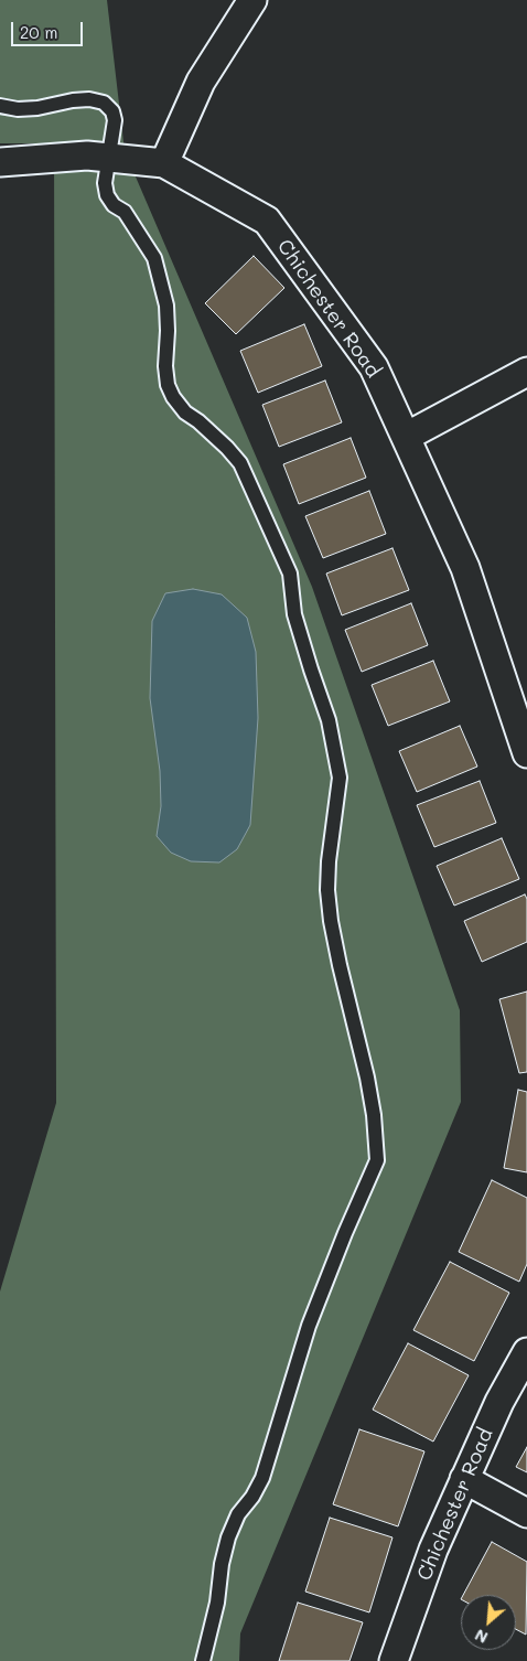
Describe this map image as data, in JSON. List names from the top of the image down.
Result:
{
  "streets": {
    "street": ["Chichester Road"]
  },
  "scale_bar": "20 m",
  "north": "bottom left"
}
